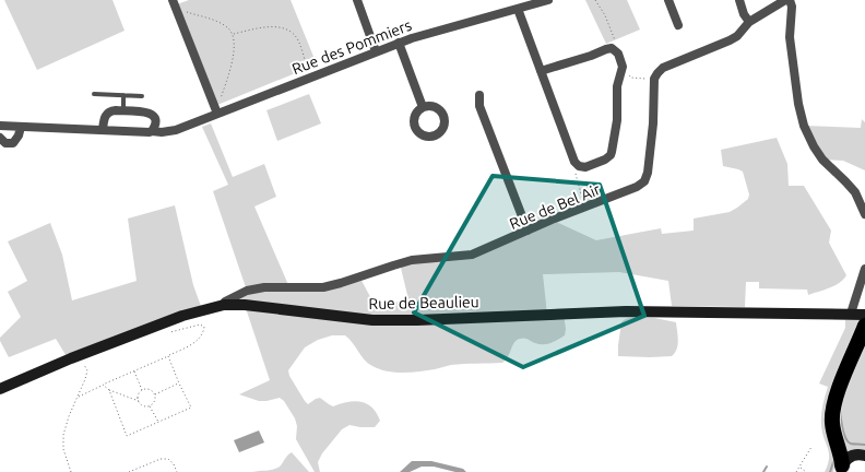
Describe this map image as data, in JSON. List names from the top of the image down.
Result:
{
  "streets": {
    "street": ["Rue des Pommiers", "Rue de Bel Air", "Rue de Beaulieu"]
  },
  "crossings": [
    ["Rue de Bel Air", "Rue de Beaulieu"]
  ]
}
